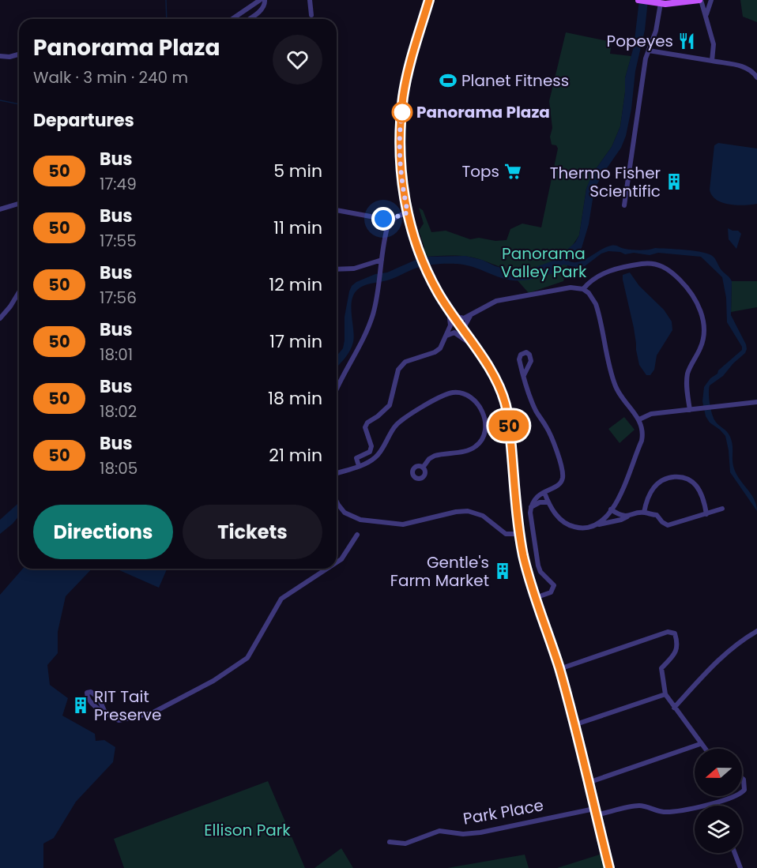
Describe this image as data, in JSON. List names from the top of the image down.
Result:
{
  "streets": {
    "street": ["Park Place"]
  },
  "parks": ["Panorama Valley Park", "Ellison Park"],
  "places": {
    "restaurant": ["Popeyes"],
    "sports": ["Planet Fitness"],
    "other": ["Panorama Plaza"],
    "supermarket": ["Tops"],
    "building": ["Thermo Fisher Scientific", "Gentle's Farm Market", "RIT Tait Preserve"]
  },
  "lines": ["bus line 50"],
  "north": "left",
  "page": {
    "on_map": "50",
    "heading": [
      ["Panorama Plaza", "Walk · 3 min · 240 m"],
      "Departures"
    ],
    "list": [
      {
        "mark": "50",
        "name": "Bus",
        "note": "17:49",
        "value": "5 min"
      },
      {
        "mark": "50",
        "name": "Bus",
        "note": "17:55",
        "value": "11 min"
      },
      {
        "mark": "50",
        "name": "Bus",
        "note": "17:56",
        "value": "12 min"
      },
      {
        "mark": "50",
        "name": "Bus",
        "note": "18:01",
        "value": "17 min"
      },
      {
        "mark": "50",
        "name": "Bus",
        "note": "18:02",
        "value": "18 min"
      },
      {
        "mark": "50",
        "name": "Bus",
        "note": "18:05",
        "value": "21 min"
      }
    ],
    "buttons": ["Directions", "Tickets"]
  }
}
